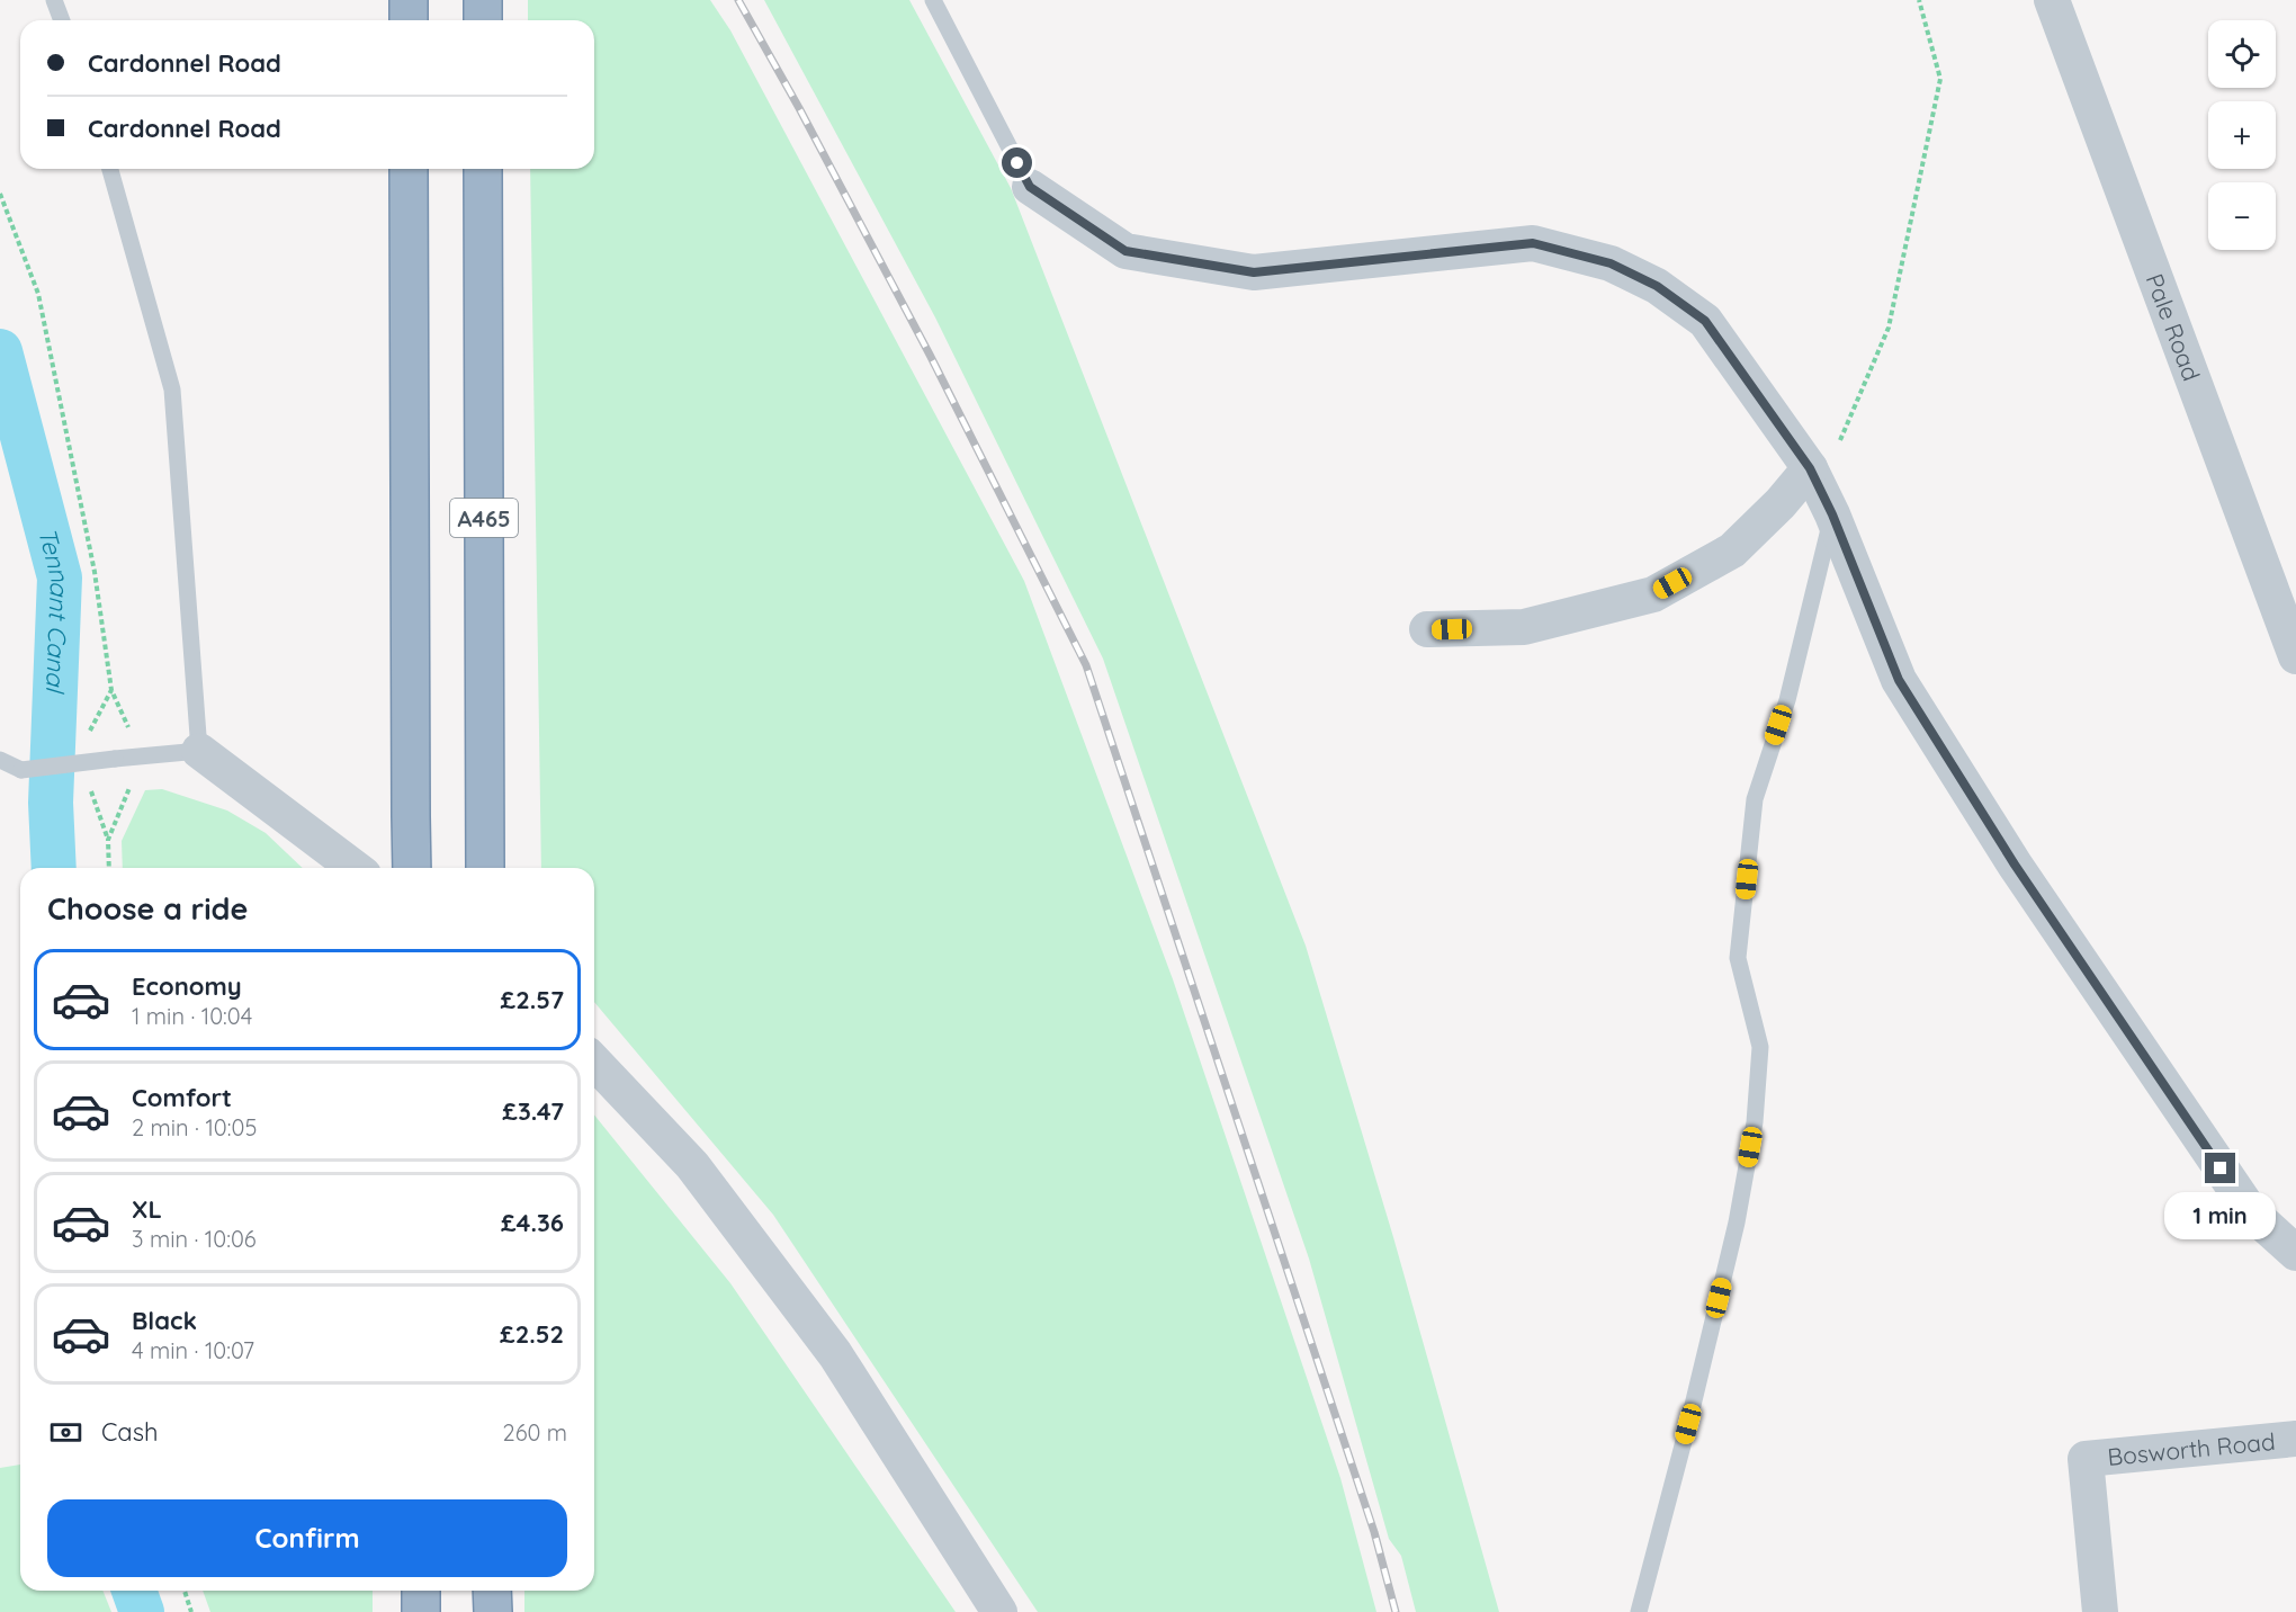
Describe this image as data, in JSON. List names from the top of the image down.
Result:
{
  "streets": {
    "highway": ["A465"],
    "street": ["Pale Road", "Bosworth Road"]
  },
  "water": ["Tennant Canal"],
  "page": {
    "map_buttons": ["+", "−"],
    "banner": ["Cardonnel Road", "Cardonnel Road"],
    "heading": "Choose a ride",
    "list": [
      {
        "name": "Economy",
        "note": "1 min · 10:04",
        "value": "£2.57"
      },
      {
        "name": "Comfort",
        "note": "2 min · 10:05",
        "value": "£3.47"
      },
      {
        "name": "XL",
        "note": "3 min · 10:06",
        "value": "£4.36"
      },
      {
        "name": "Black",
        "note": "4 min · 10:07",
        "value": "£2.52"
      }
    ],
    "bubble": "1 min",
    "pay": ["Cash", "260 m"],
    "buttons": "Confirm"
  }
}
